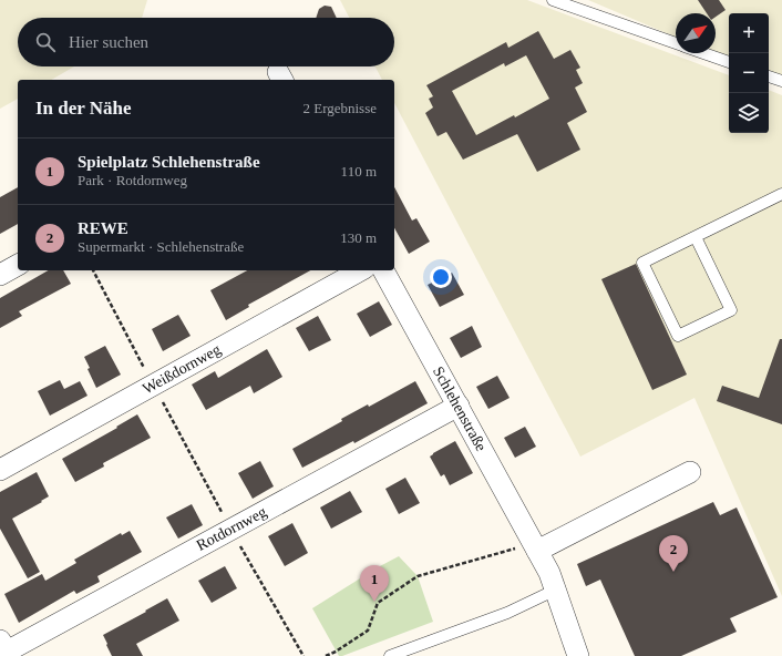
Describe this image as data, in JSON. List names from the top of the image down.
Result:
{
  "streets": {
    "street": ["Weißdornweg", "Schlehenstraße", "Rotdornweg"]
  },
  "crossings": [
    ["Schlehenstraße", "Rotdornweg"]
  ],
  "north": "top right",
  "page": {
    "map_buttons": ["+", "−"],
    "search": "Hier suchen",
    "heading": ["In der Nähe", "2 Ergebnisse"],
    "list": [
      {
        "mark": "1",
        "name": "Spielplatz Schlehenstraße",
        "note": "Park · Rotdornweg",
        "value": "110 m"
      },
      {
        "mark": "2",
        "name": "REWE",
        "note": "Supermarkt · Schlehenstraße",
        "value": "130 m"
      }
    ],
    "pins": ["2", "1"]
  }
}
